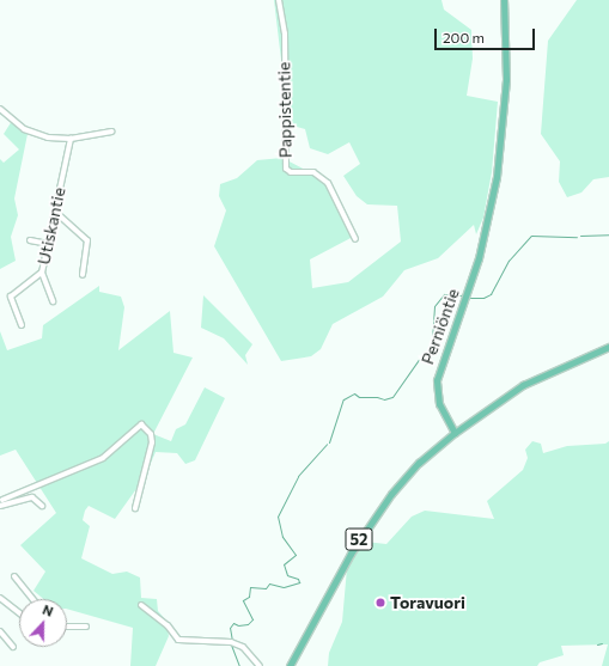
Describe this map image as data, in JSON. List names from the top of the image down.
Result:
{
  "streets": {
    "main road": ["Perniöntie", "52"],
    "street": ["Pappistentie", "Utiskantie"]
  },
  "crossings": [
    ["Perniöntie", "52"]
  ],
  "places": ["Toravuori"],
  "scale_bar": "200 m",
  "north": "top"
}
